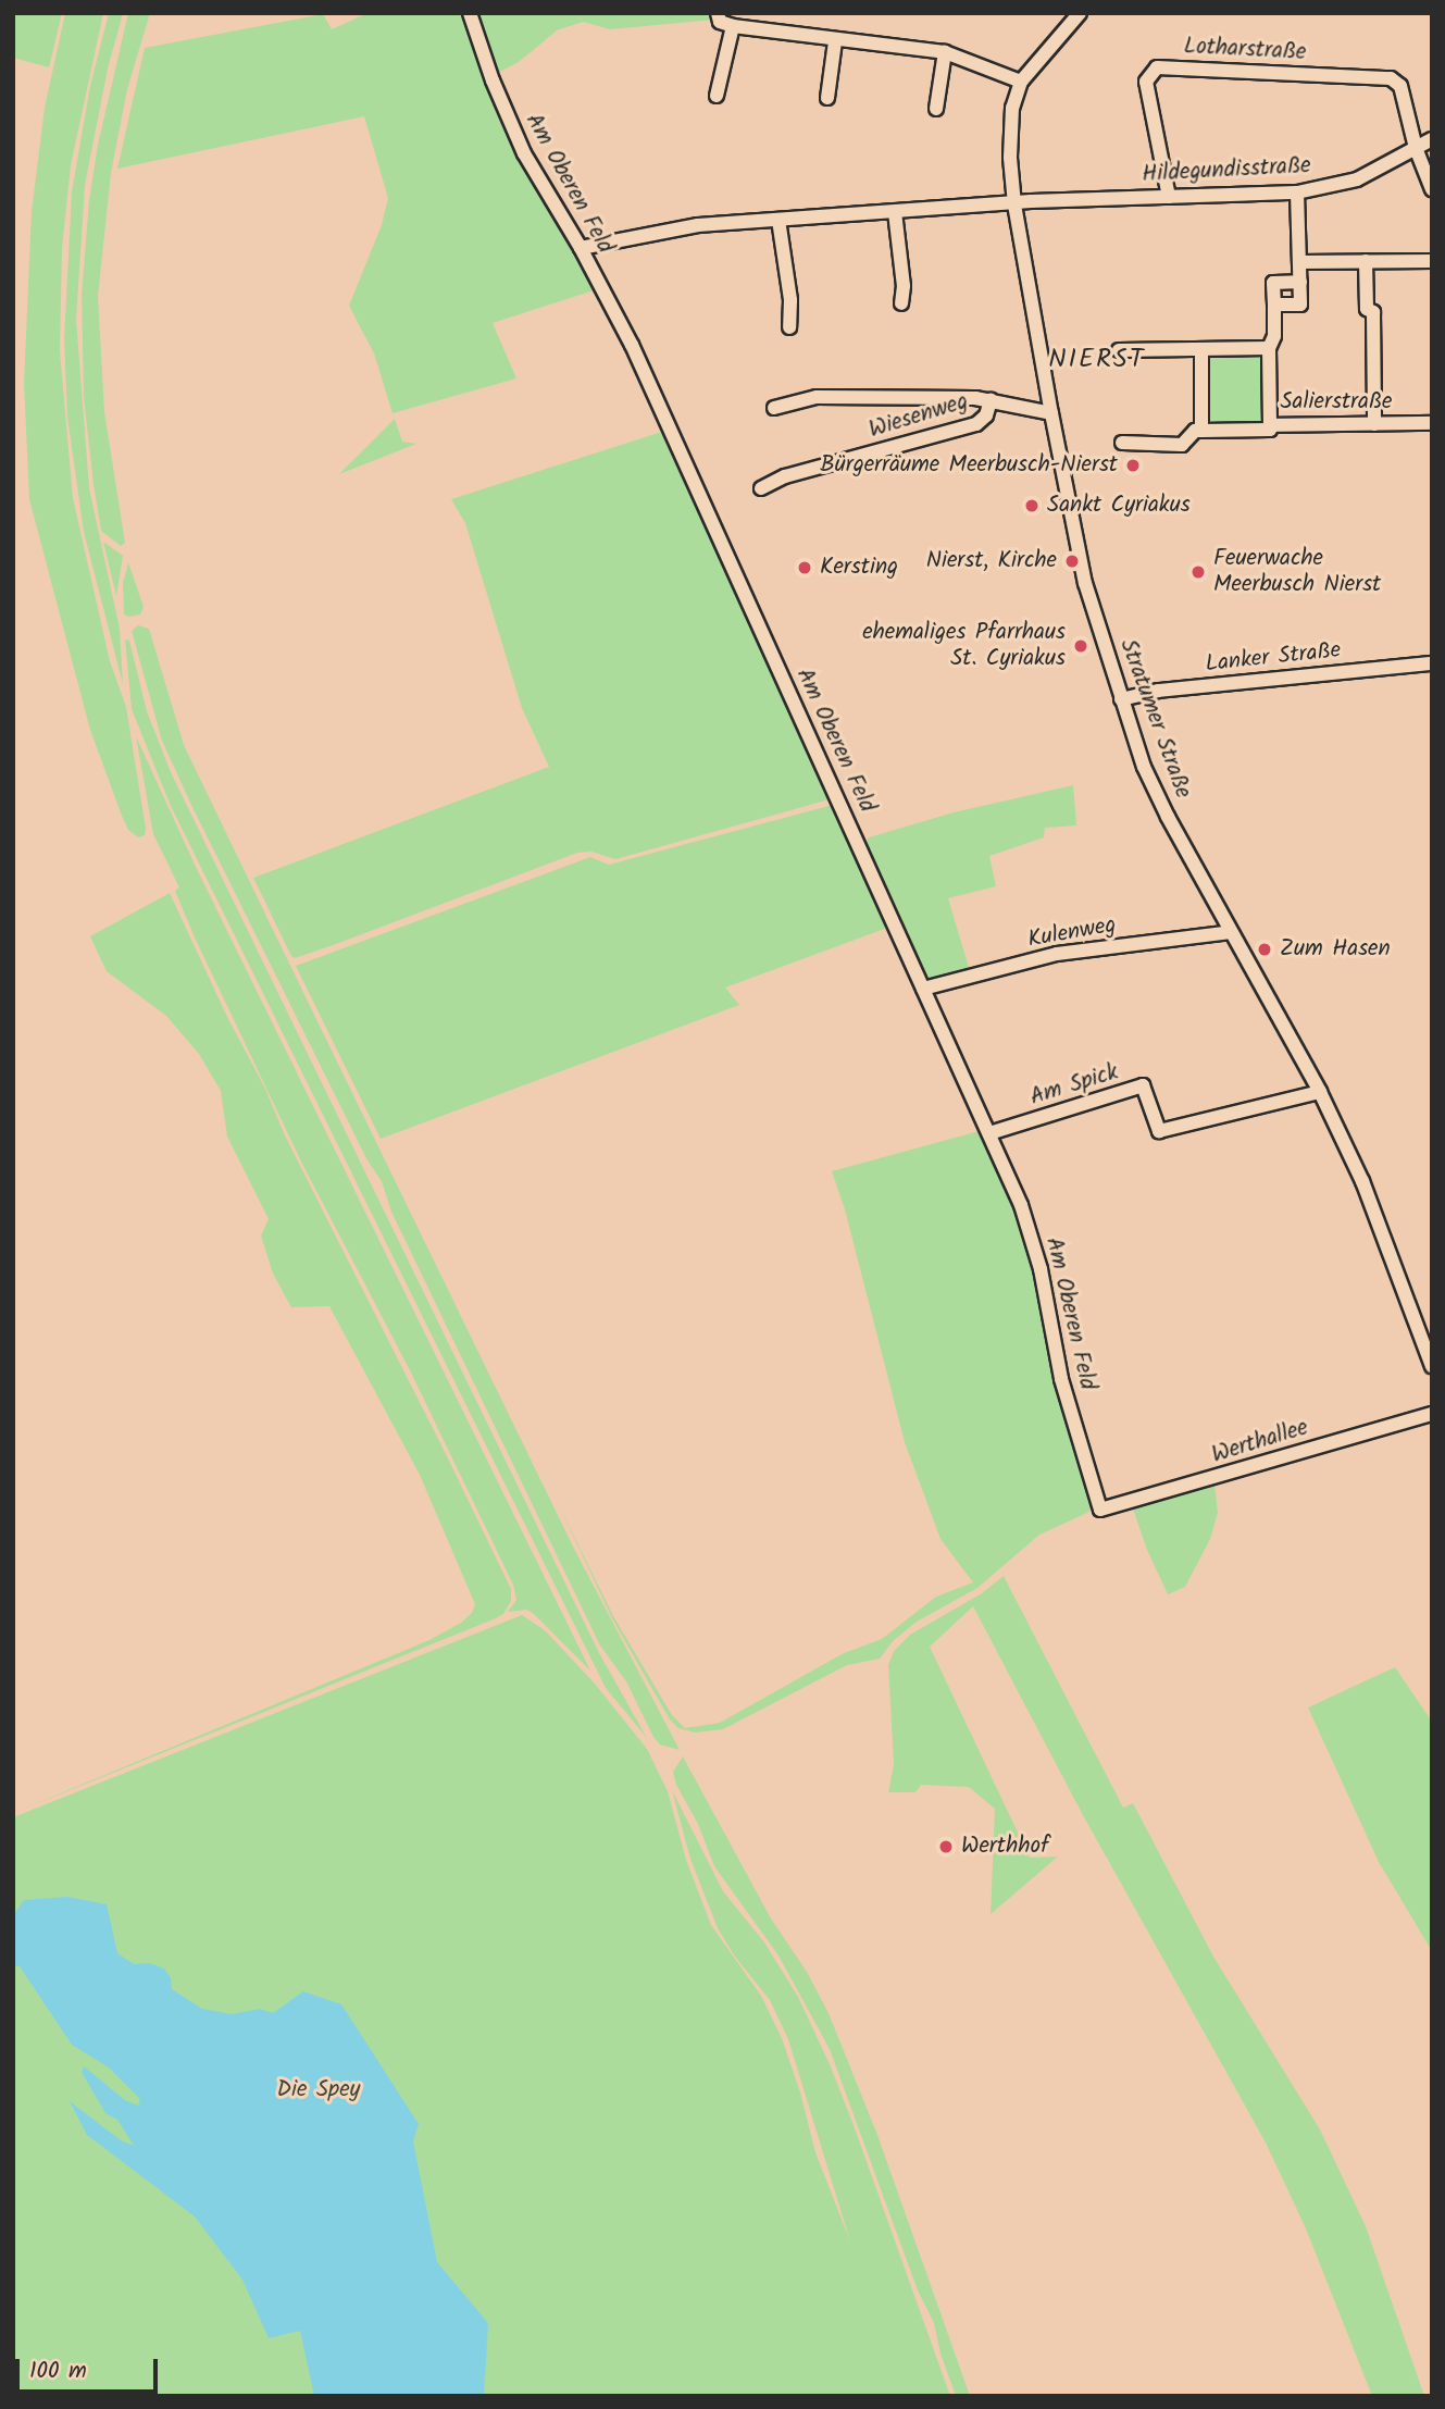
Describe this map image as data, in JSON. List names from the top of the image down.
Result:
{
  "streets": {
    "street": [
      "Lotharstraße",
      "Hildegundisstraße",
      "Am Oberen Feld",
      "Salierstraße",
      "Wiesenweg",
      "Lanker Straße",
      "Stratumer Straße",
      "Kulenweg",
      "Am Spick",
      "Werthallee"
    ]
  },
  "crossings": [
    ["Lotharstraße", "Hildegundisstraße"],
    ["Hildegundisstraße", "Am Oberen Feld"],
    ["Hildegundisstraße", "Stratumer Straße"],
    ["Am Oberen Feld", "Kulenweg"],
    ["Am Oberen Feld", "Am Spick"],
    ["Am Oberen Feld", "Werthallee"],
    ["Wiesenweg", "Stratumer Straße"],
    ["Lanker Straße", "Stratumer Straße"],
    ["Stratumer Straße", "Kulenweg"],
    ["Stratumer Straße", "Am Spick"]
  ],
  "districts": ["NIERST"],
  "parks": ["Die Spey"],
  "places": [
    "Bürgerräume Meerbusch-Nierst",
    "Sankt Cyriakus",
    "Nierst, Kirche",
    "Kersting",
    "Feuerwache Meerbusch Nierst",
    "ehemaliges Pfarrhaus St. Cyriakus",
    "Zum Hasen",
    "Werthhof"
  ],
  "scale_bar": "100 m"
}
